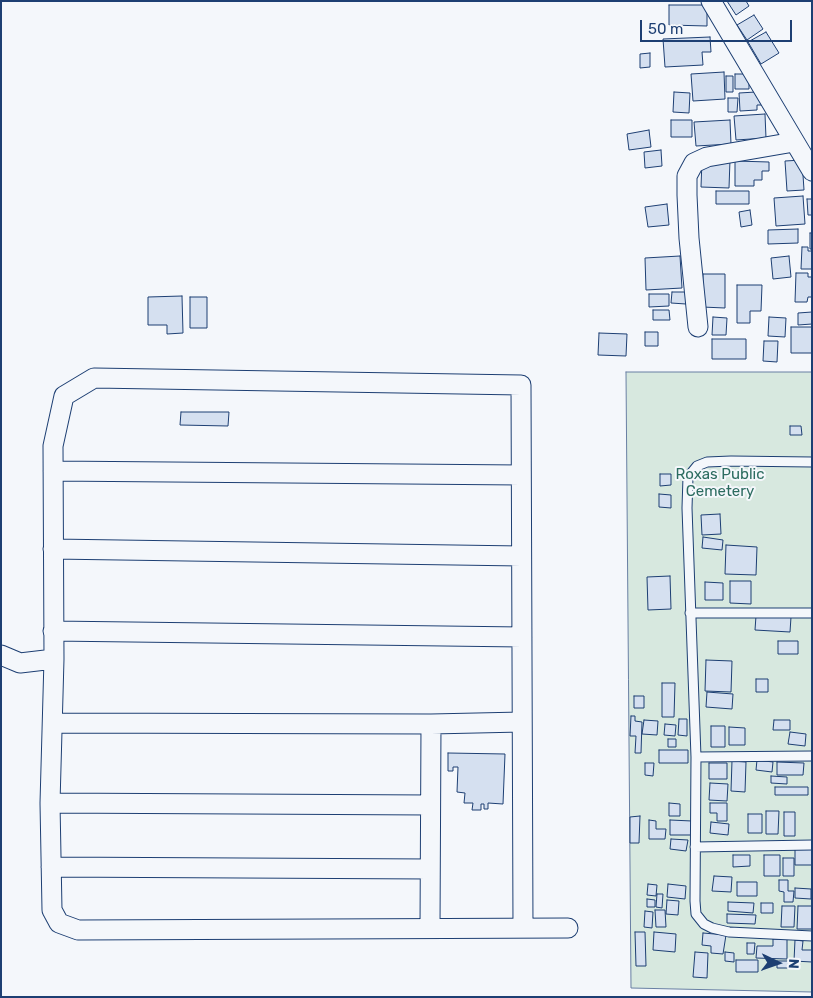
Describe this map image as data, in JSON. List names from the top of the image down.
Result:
{
  "parks": ["Roxas Public Cemetery"],
  "scale_bar": "50 m",
  "north": "right"
}
